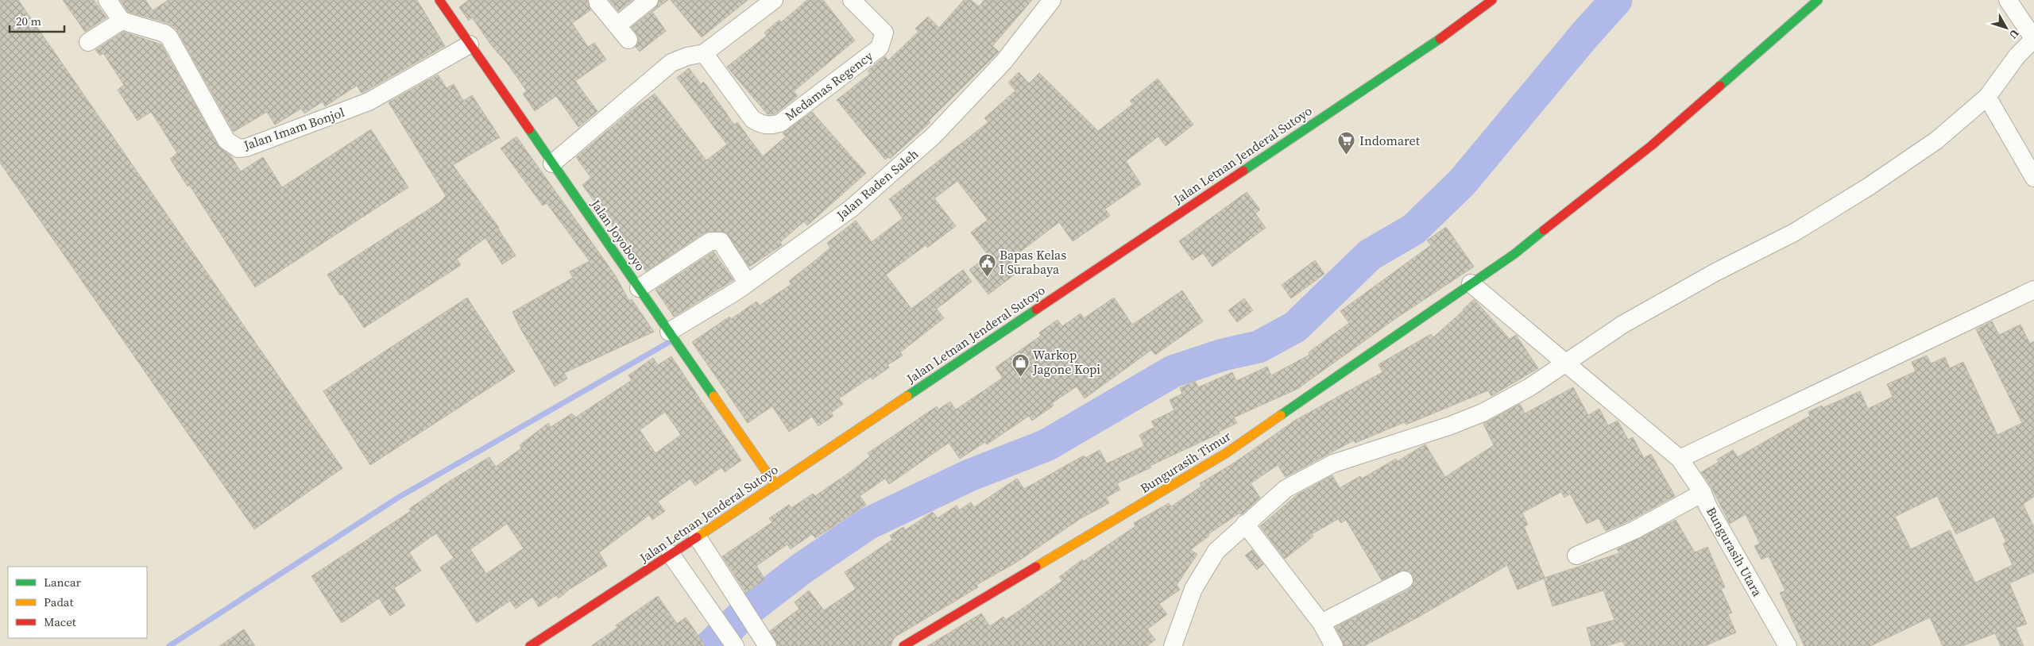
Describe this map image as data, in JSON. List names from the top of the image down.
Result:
{
  "streets": {
    "main road": ["Jalan Letnan Jenderal Sutoyo", "Jalan Joyoboyo", "Bungurasih Timur"],
    "street": [
      "Medamas Regency",
      "Jalan Imam Bonjol",
      "Jalan Raden Saleh",
      "Bungurasih Utara"
    ]
  },
  "crossings": [
    ["Jalan Imam Bonjol", "Jalan Joyoboyo"],
    ["Jalan Letnan Jenderal Sutoyo", "Jalan Joyoboyo"],
    ["Jalan Raden Saleh", "Jalan Joyoboyo"],
    ["Bungurasih Timur", "Bungurasih Utara"]
  ],
  "places": {
    "supermarket": ["Indomaret"],
    "public building": ["Bapas Kelas I Surabaya"],
    "shop": ["Warkop Jagone Kopi"]
  },
  "legend": ["Lancar", "Padat", "Macet"],
  "scale_bar": "20 m",
  "north": "bottom right"
}
